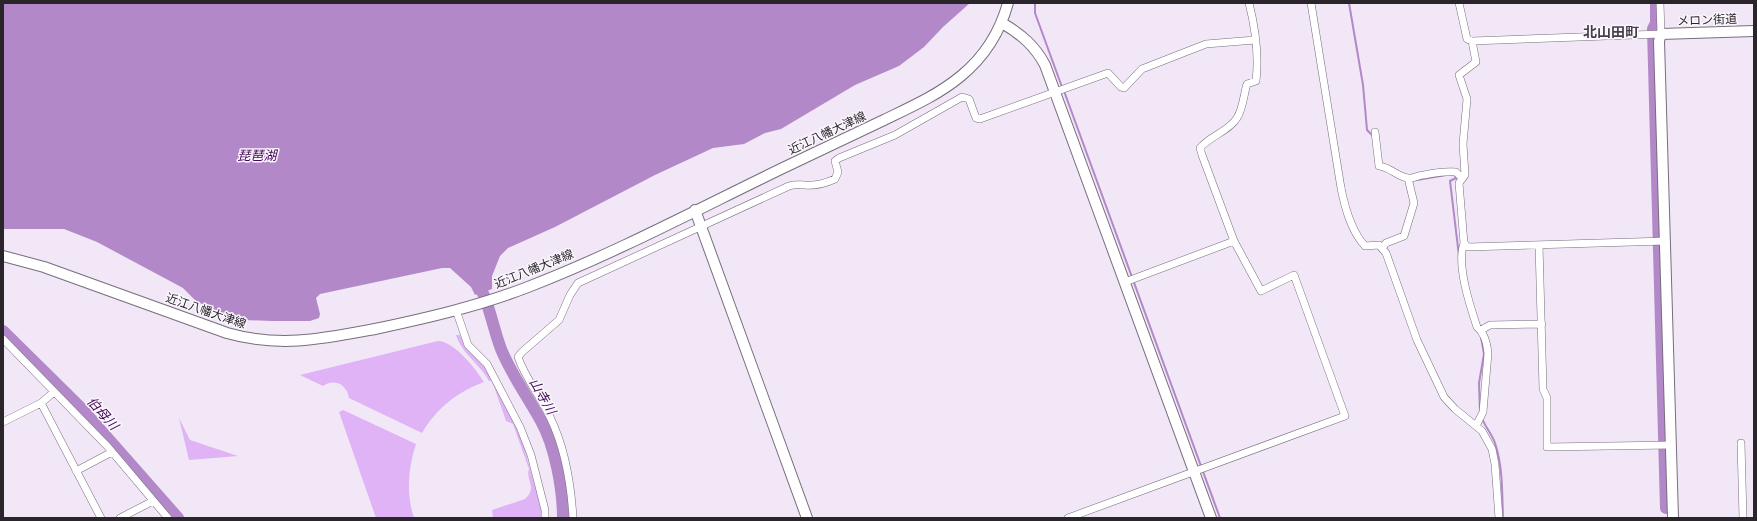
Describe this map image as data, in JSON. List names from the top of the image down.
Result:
{
  "streets": {
    "street": ["メロン街道", "近江八幡大津線"]
  },
  "districts": ["北山田町"],
  "water": ["琵琶湖", "山寺川", "伯母川"]
}
